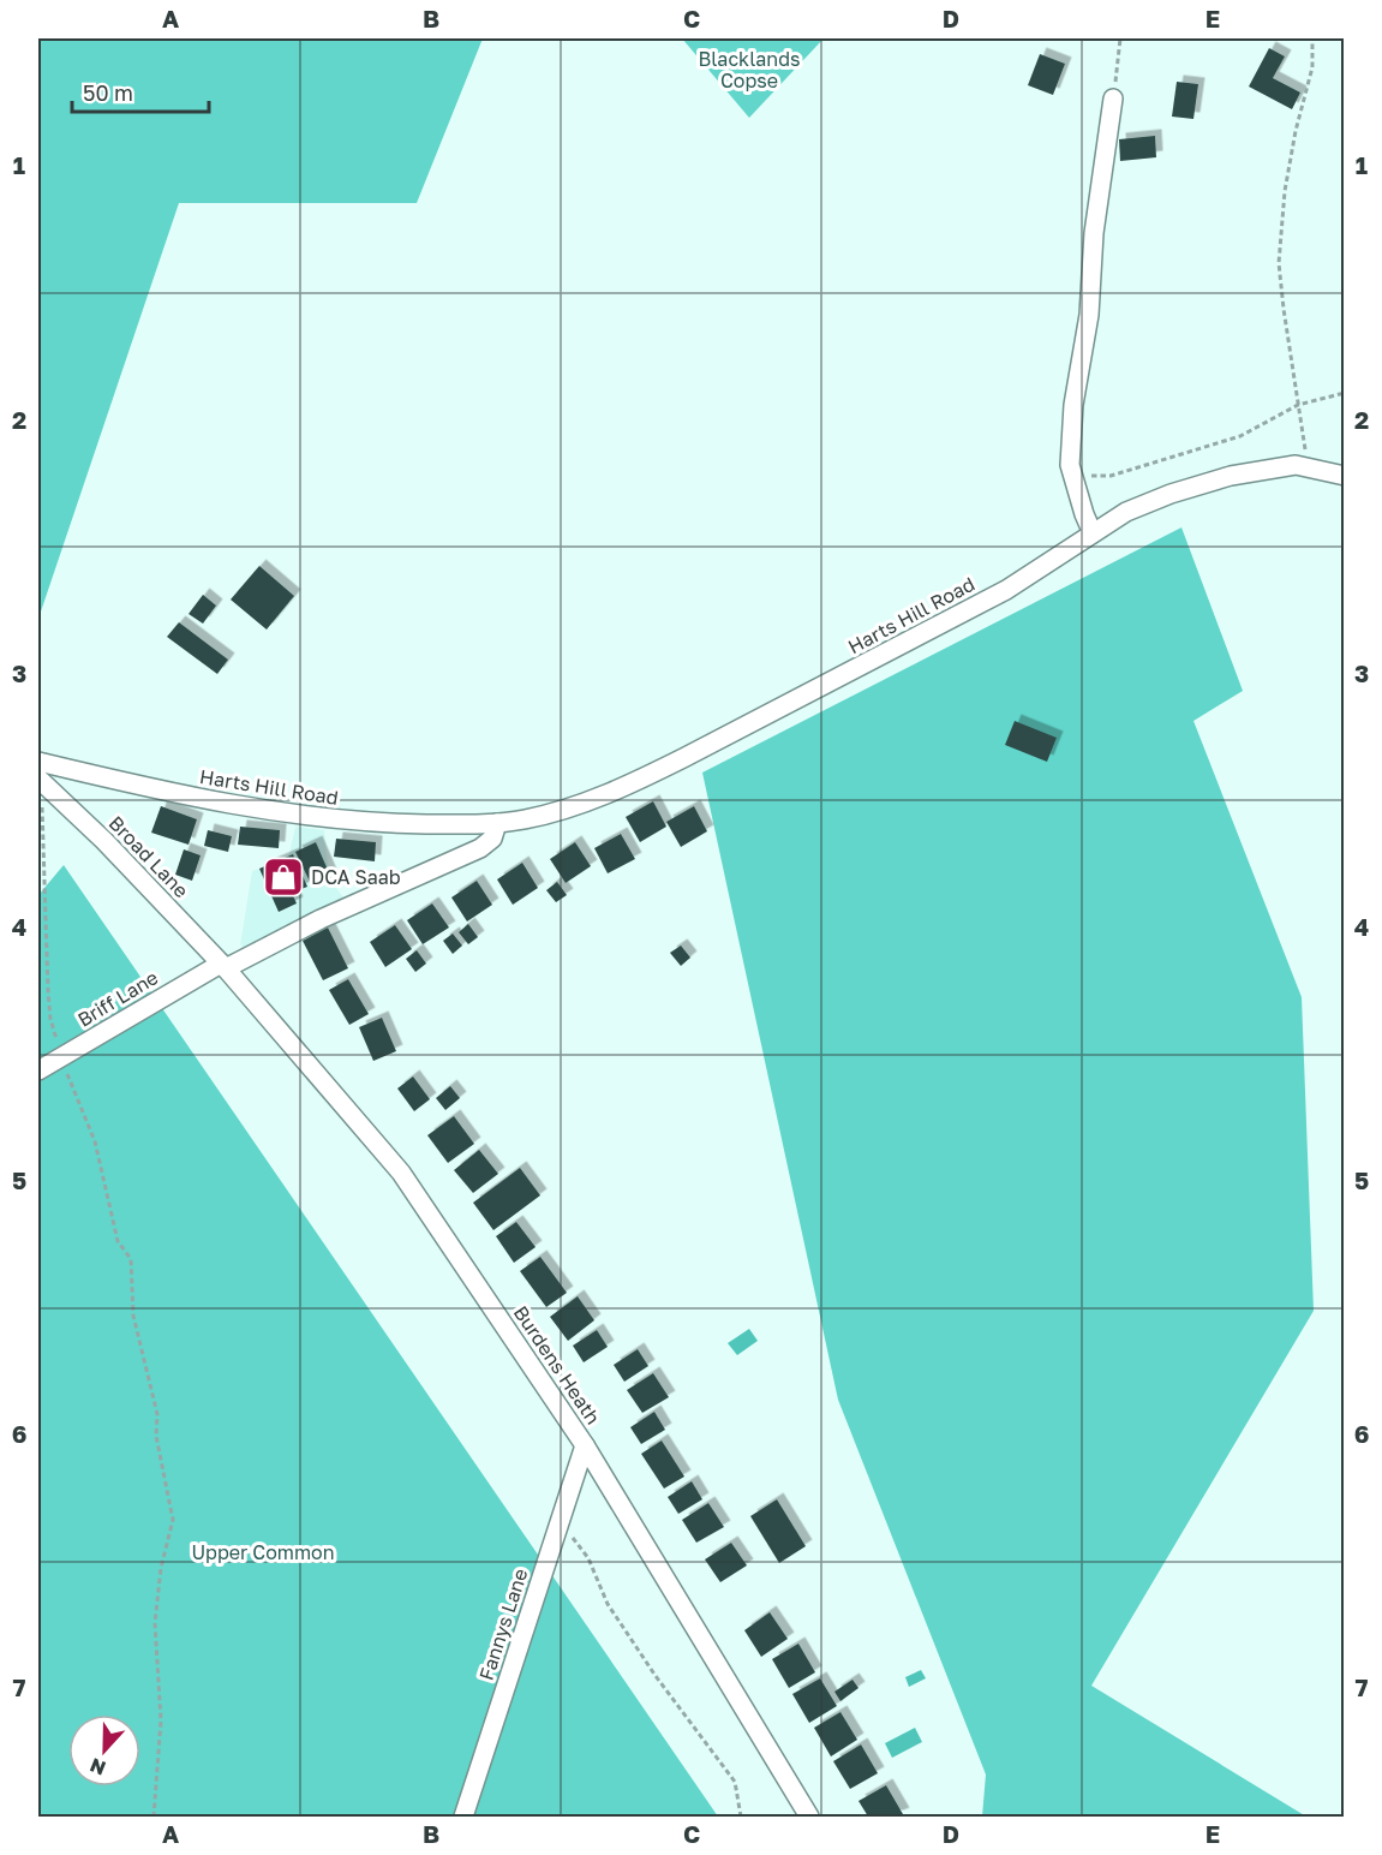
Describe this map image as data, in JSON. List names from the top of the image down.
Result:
{
  "streets": {
    "street": [
      "Harts Hill Road",
      "Broad Lane",
      "Briff Lane",
      "Burdens Heath",
      "Fannys Lane"
    ]
  },
  "crossings": [
    ["Harts Hill Road", "Broad Lane"],
    ["Broad Lane", "Briff Lane"],
    ["Broad Lane", "Burdens Heath"],
    ["Briff Lane", "Burdens Heath"],
    ["Burdens Heath", "Fannys Lane"]
  ],
  "parks": ["Blacklands Copse", "Upper Common"],
  "places": {
    "shop": ["DCA Saab"]
  },
  "scale_bar": "50 m",
  "north": "bottom",
  "grid": {
    "columns": [
      "A",
      "B",
      "C",
      "D",
      "E"
    ],
    "rows": [
      "1",
      "2",
      "3",
      "4",
      "5",
      "6",
      "7"
    ]
  }
}
